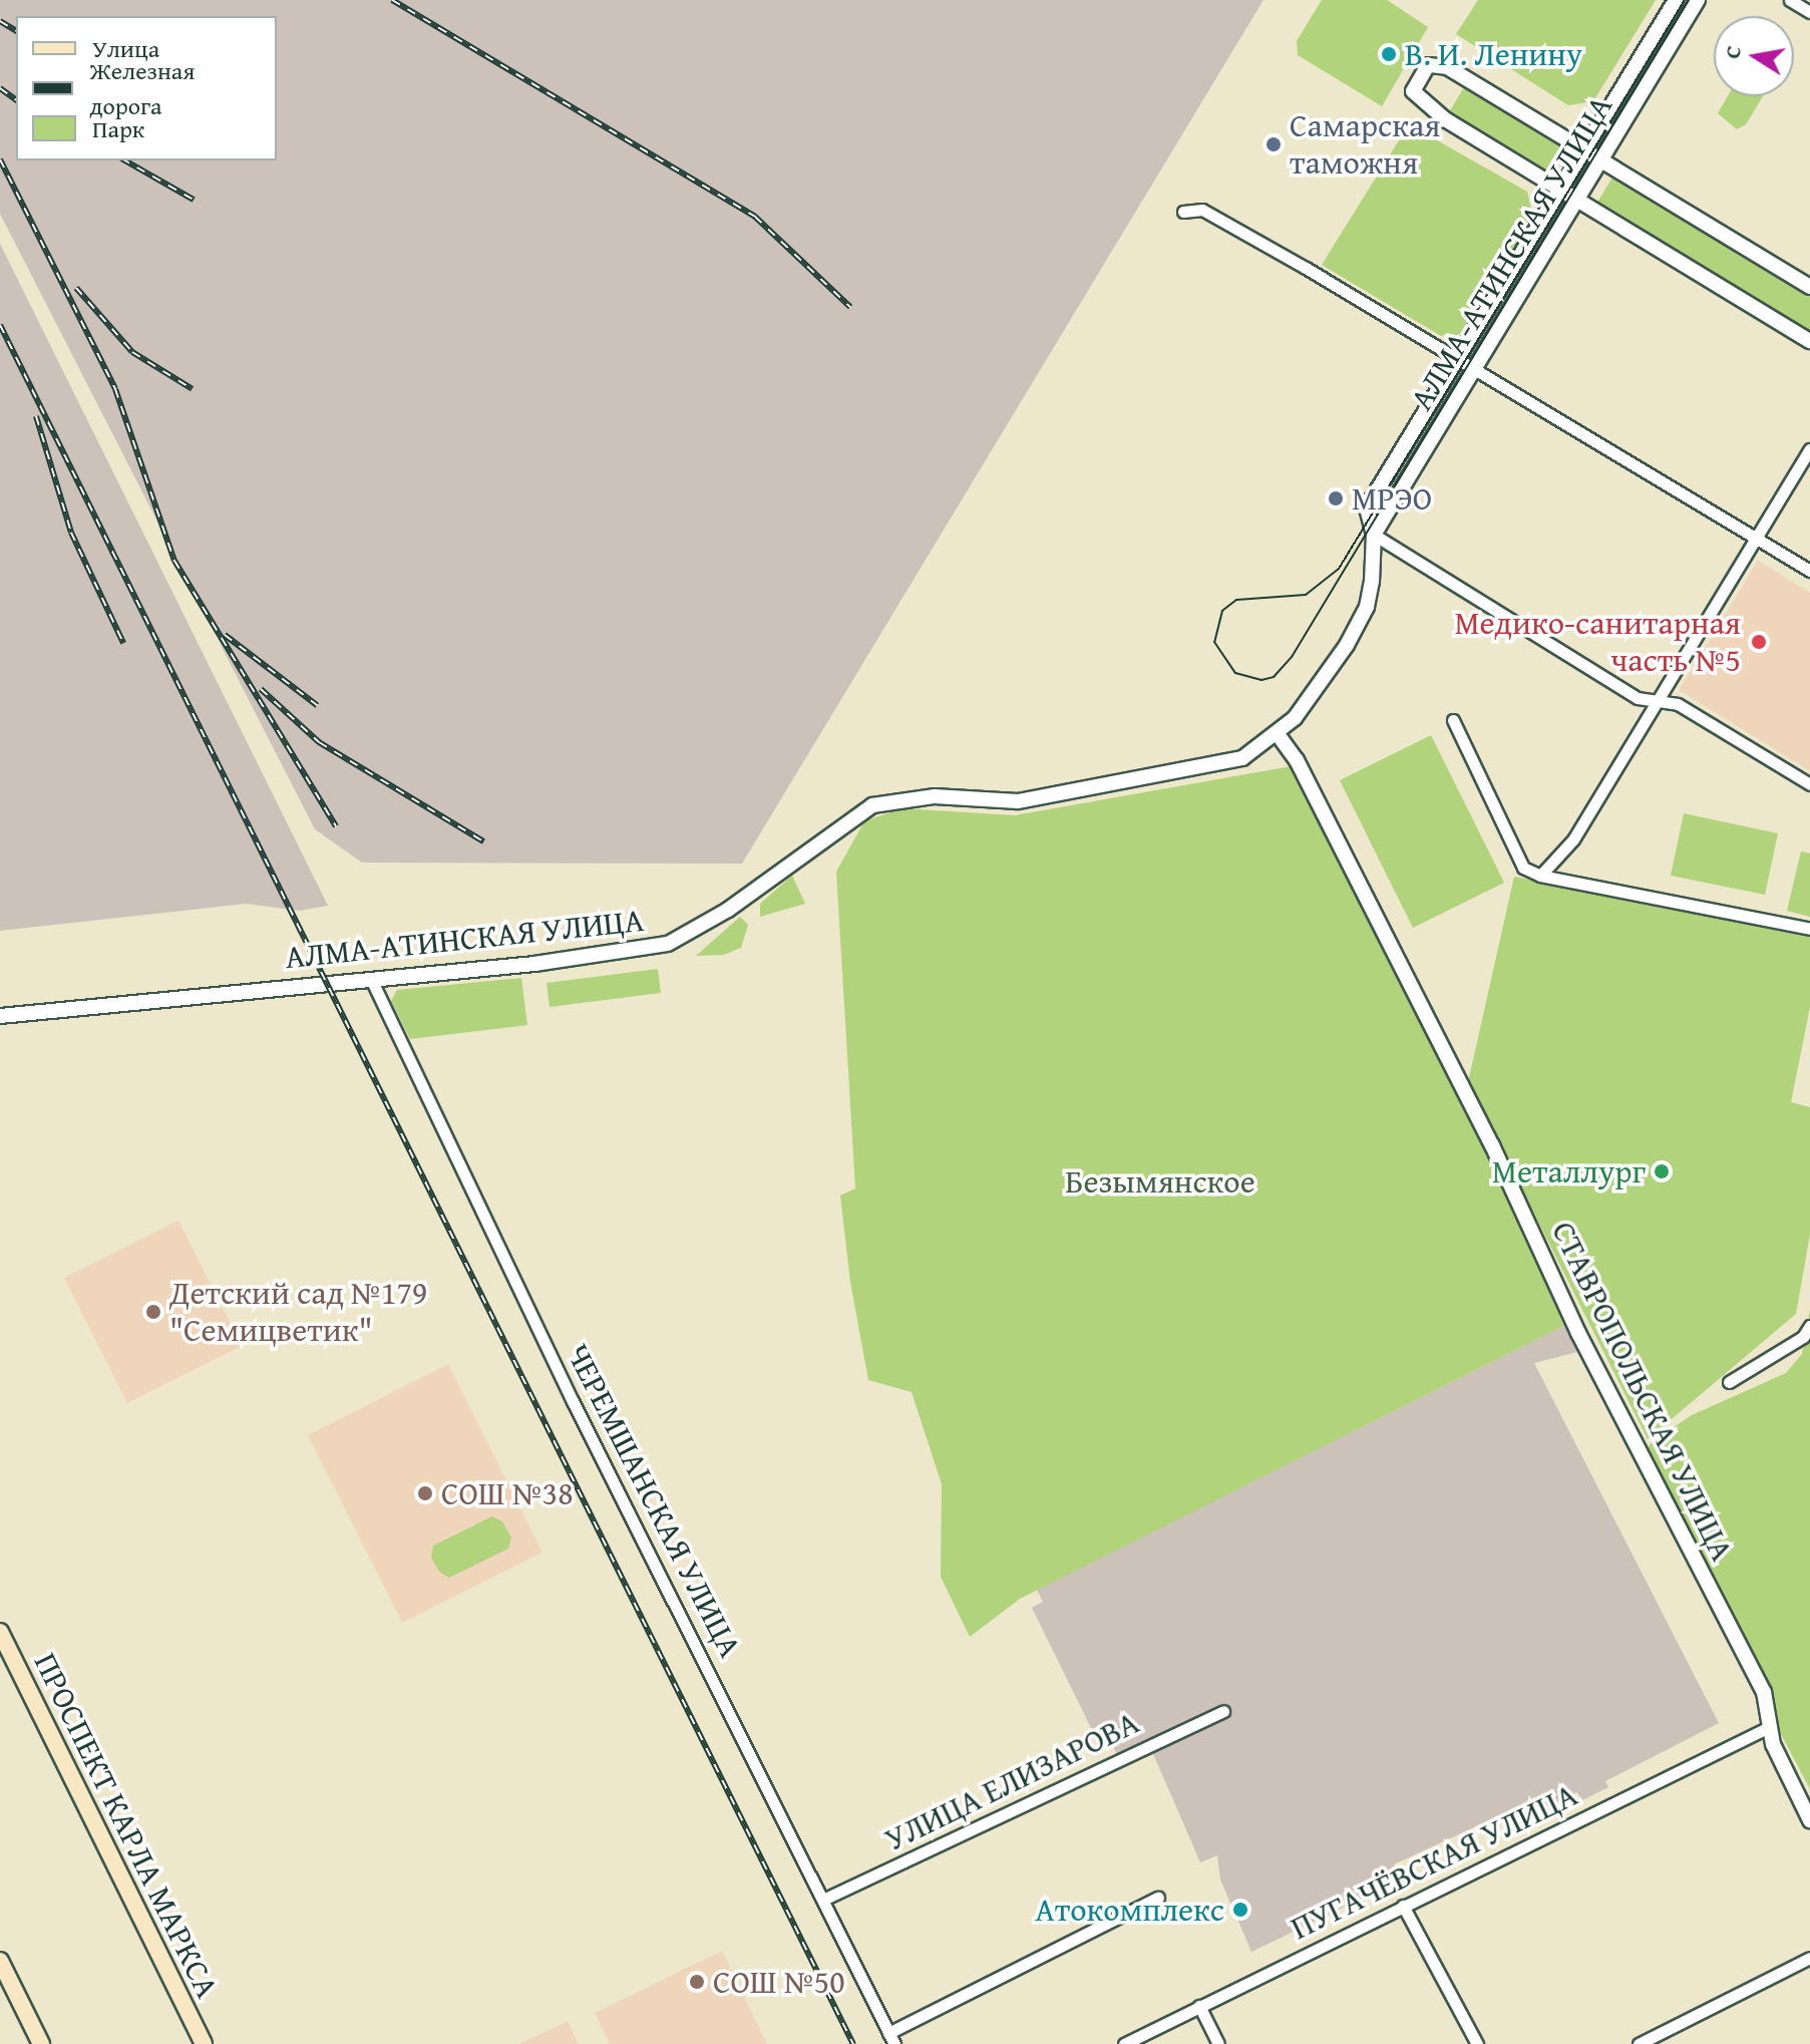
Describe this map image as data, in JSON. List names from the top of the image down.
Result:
{
  "streets": {
    "main road": ["ПРОСПЕКТ КАРЛА МАРКСА"],
    "street": [
      "АЛМА-АТИНСКАЯ УЛИЦА",
      "СТАВРОПОЛЬСКАЯ УЛИЦА",
      "ЧЕРЕМШАНСКАЯ УЛИЦА",
      "УЛИЦА ЕЛИЗАРОВА",
      "ПУГАЧЁВСКАЯ УЛИЦА"
    ]
  },
  "crossings": [
    ["АЛМА-АТИНСКАЯ УЛИЦА", "СТАВРОПОЛЬСКАЯ УЛИЦА"],
    ["АЛМА-АТИНСКАЯ УЛИЦА", "ЧЕРЕМШАНСКАЯ УЛИЦА"],
    ["СТАВРОПОЛЬСКАЯ УЛИЦА", "ПУГАЧЁВСКАЯ УЛИЦА"],
    ["ЧЕРЕМШАНСКАЯ УЛИЦА", "УЛИЦА ЕЛИЗАРОВА"]
  ],
  "parks": ["Безымянское"],
  "places": [
    "В. И. Ленину",
    "Самарская таможня",
    "МРЭО",
    "Медико-санитарная часть №5",
    "Металлург",
    "Детский сад №179 \"Семицветик\"",
    "СОШ №38",
    "Атокомплекс",
    "СОШ №50"
  ],
  "legend": ["Улица", "Железная дорога", "Парк"],
  "north": "left"
}
